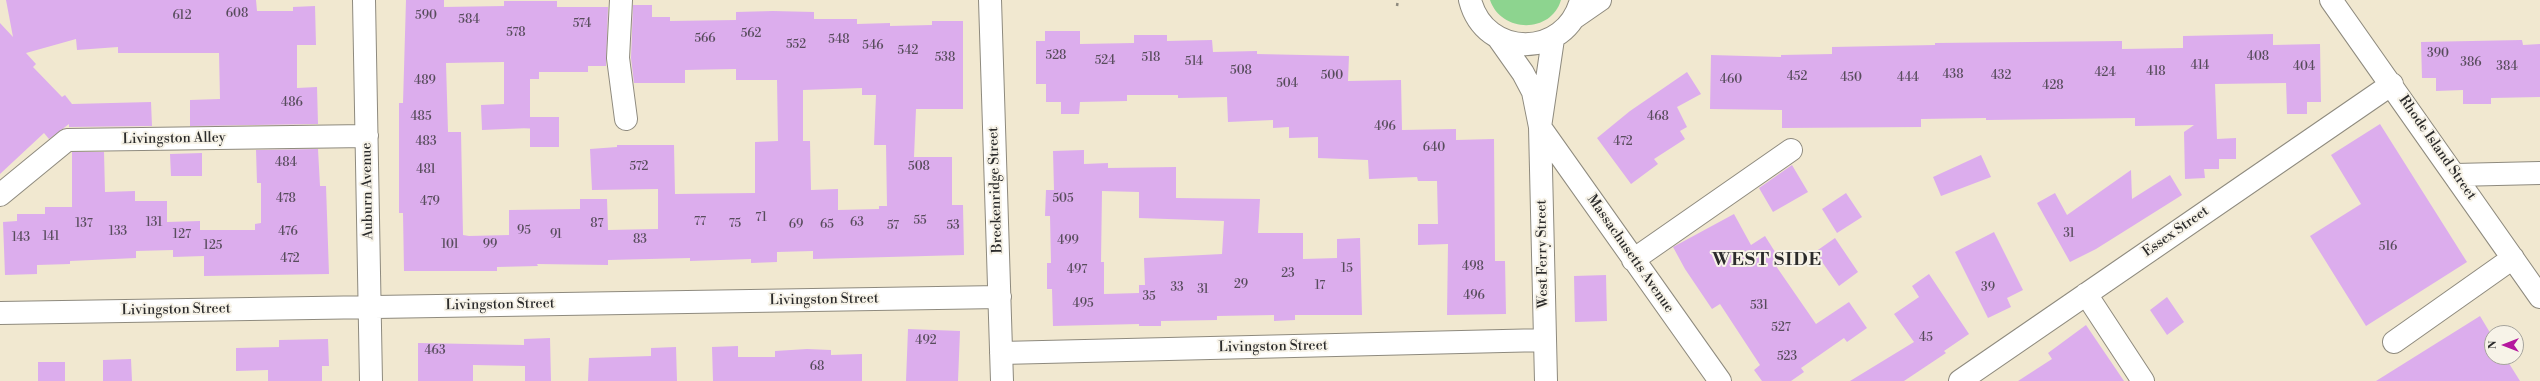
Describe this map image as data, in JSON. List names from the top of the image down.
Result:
{
  "streets": {
    "street": [
      "Livingston Alley",
      "Rhode Island Street",
      "Breckenridge Street",
      "Auburn Avenue",
      "Essex Street",
      "West Ferry Street",
      "Massachusetts Avenue",
      "Livingston Street"
    ]
  },
  "crossings": [
    ["Livingston Alley", "Auburn Avenue"],
    ["Rhode Island Street", "Essex Street"],
    ["Breckenridge Street", "Livingston Street"],
    ["Auburn Avenue", "Livingston Street"],
    ["West Ferry Street", "Massachusetts Avenue"],
    ["West Ferry Street", "Livingston Street"]
  ],
  "districts": ["WEST SIDE"],
  "house_numbers": [
    "608",
    "612",
    "590",
    "584",
    "574",
    "578",
    "562",
    "566",
    "548",
    "552",
    "546",
    "542",
    "390",
    "528",
    "408",
    "538",
    "518",
    "524",
    "514",
    "386",
    "414",
    "404",
    "384",
    "508",
    "418",
    "424",
    "438",
    "500",
    "432",
    "452",
    "450",
    "444",
    "460",
    "489",
    "504",
    "428",
    "486",
    "485",
    "468",
    "496",
    "483",
    "472",
    "640",
    "484",
    "572",
    "508",
    "481",
    "478",
    "505",
    "479",
    "71",
    "55",
    "77",
    "131",
    "63",
    "137",
    "87",
    "75",
    "69",
    "65",
    "57",
    "53",
    "95",
    "133",
    "476",
    "31",
    "127",
    "91",
    "141",
    "143",
    "83",
    "499",
    "101",
    "99",
    "125",
    "516",
    "472",
    "498",
    "15",
    "497",
    "23",
    "29",
    "17",
    "33",
    "39",
    "31",
    "496",
    "35",
    "495",
    "531",
    "527",
    "45",
    "492",
    "463",
    "523",
    "68"
  ],
  "north": "left"
}
